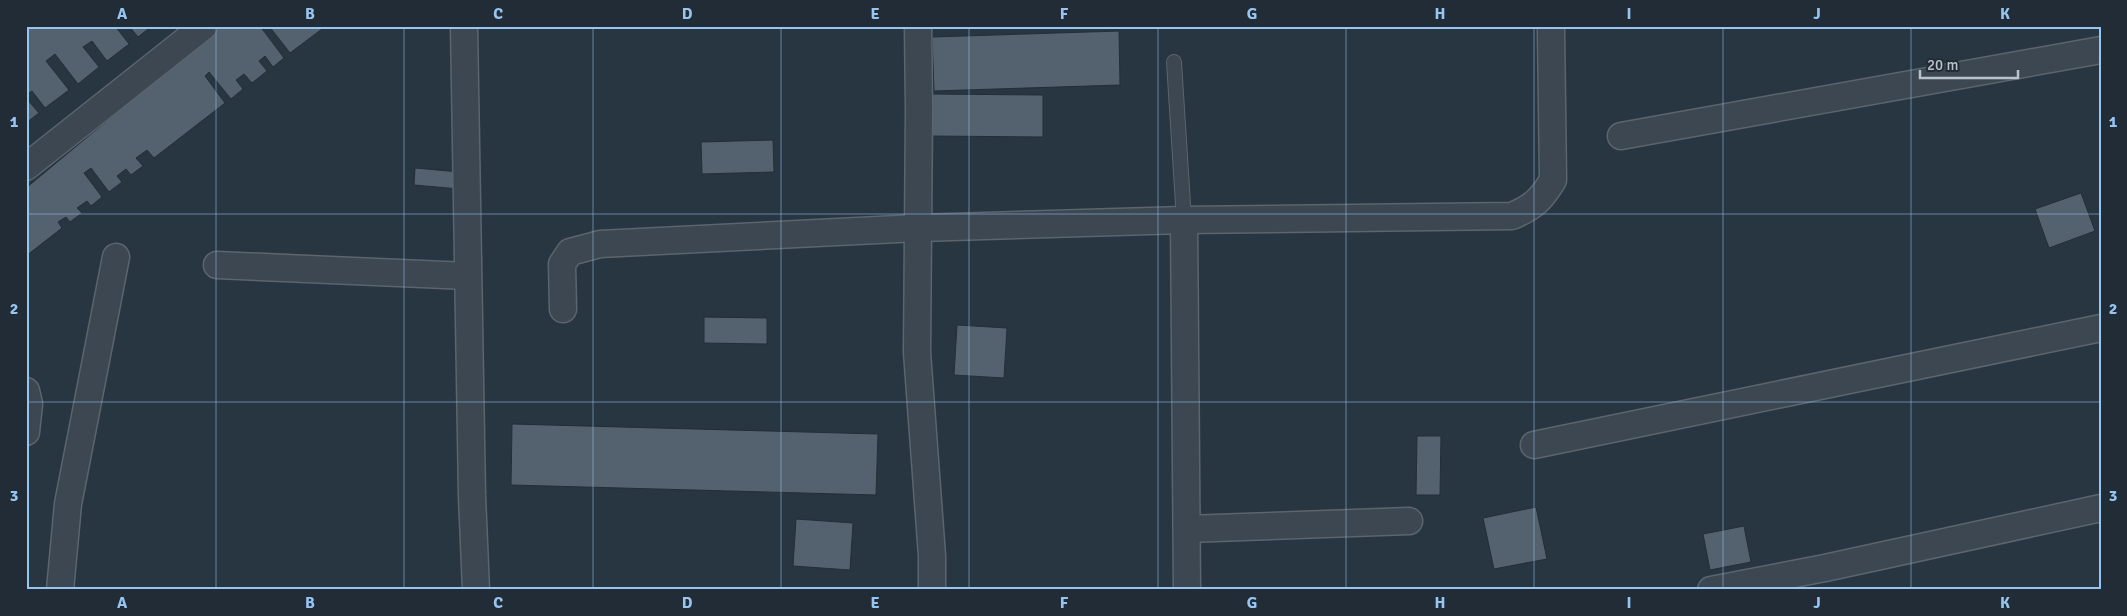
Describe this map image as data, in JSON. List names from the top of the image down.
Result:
{
  "scale_bar": "20 m",
  "grid": {
    "columns": [
      "A",
      "B",
      "C",
      "D",
      "E",
      "F",
      "G",
      "H",
      "I",
      "J",
      "K"
    ],
    "rows": ["1", "2", "3"]
  }
}
